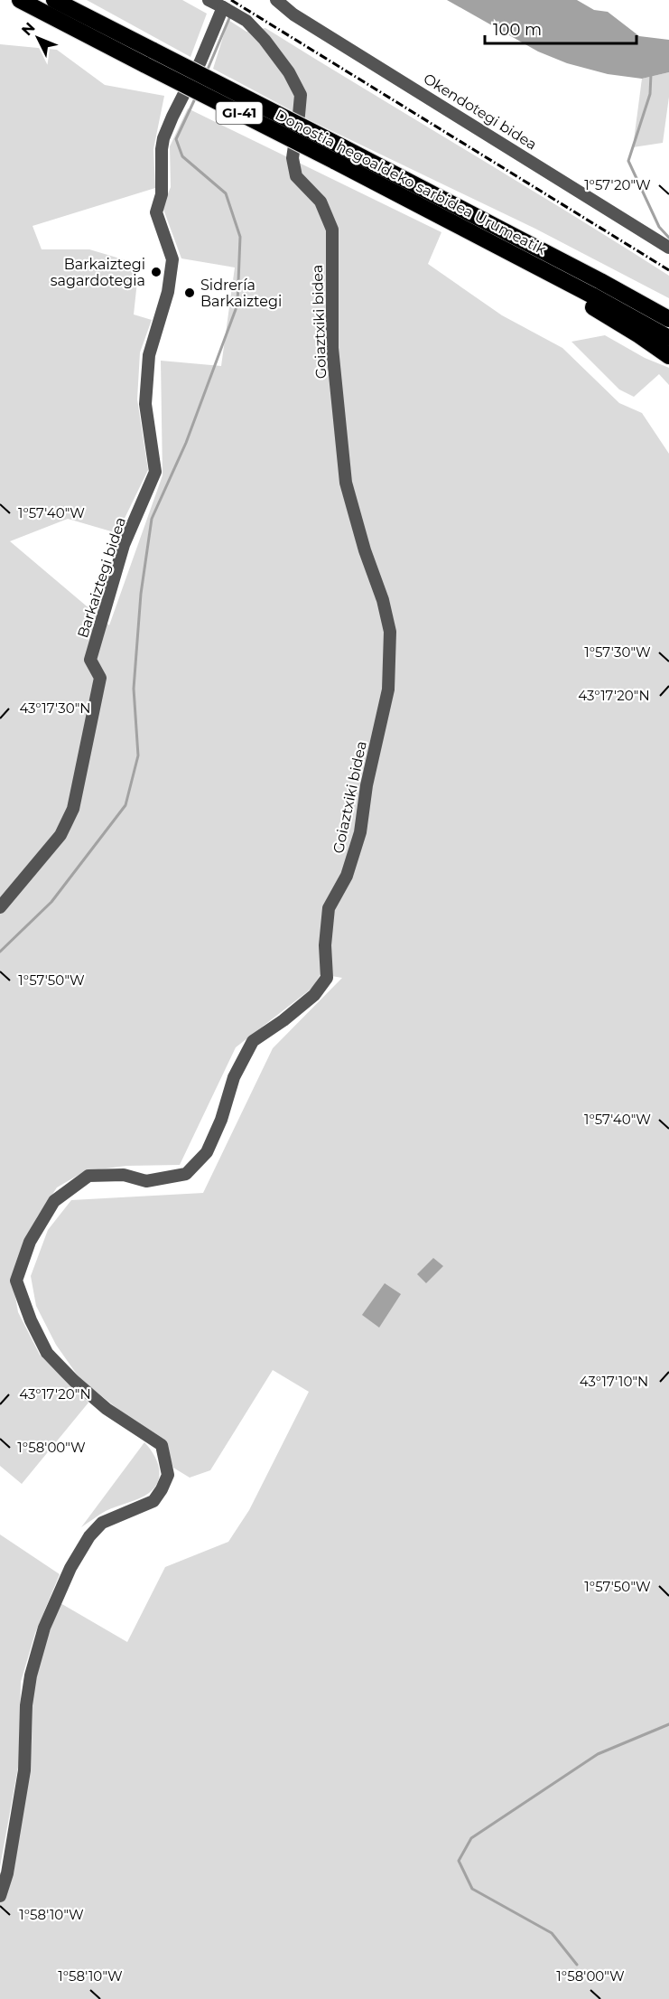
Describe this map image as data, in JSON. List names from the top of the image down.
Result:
{
  "streets": {
    "highway": ["GI-41", "Donostia hegoaldeko sarbidea Urumeatik"],
    "street": ["Okendotegi bidea", "Goiaztxiki bidea", "Barkaiztegi bidea"]
  },
  "crossings": [
    ["Goiaztxiki bidea", "Barkaiztegi bidea"]
  ],
  "places": ["Barkaiztegi sagardotegia", "Sidrería Barkaiztegi"],
  "scale_bar": "100 m",
  "north": "top left",
  "coordinates": [
    "1°57'20\"W",
    "1°57'40\"W",
    "1°57'30\"W",
    "43°17'20\"N",
    "43°17'30\"N",
    "1°57'50\"W",
    "43°17'10\"N",
    "1°58'00\"W",
    "1°58'10\"W"
  ]
}
